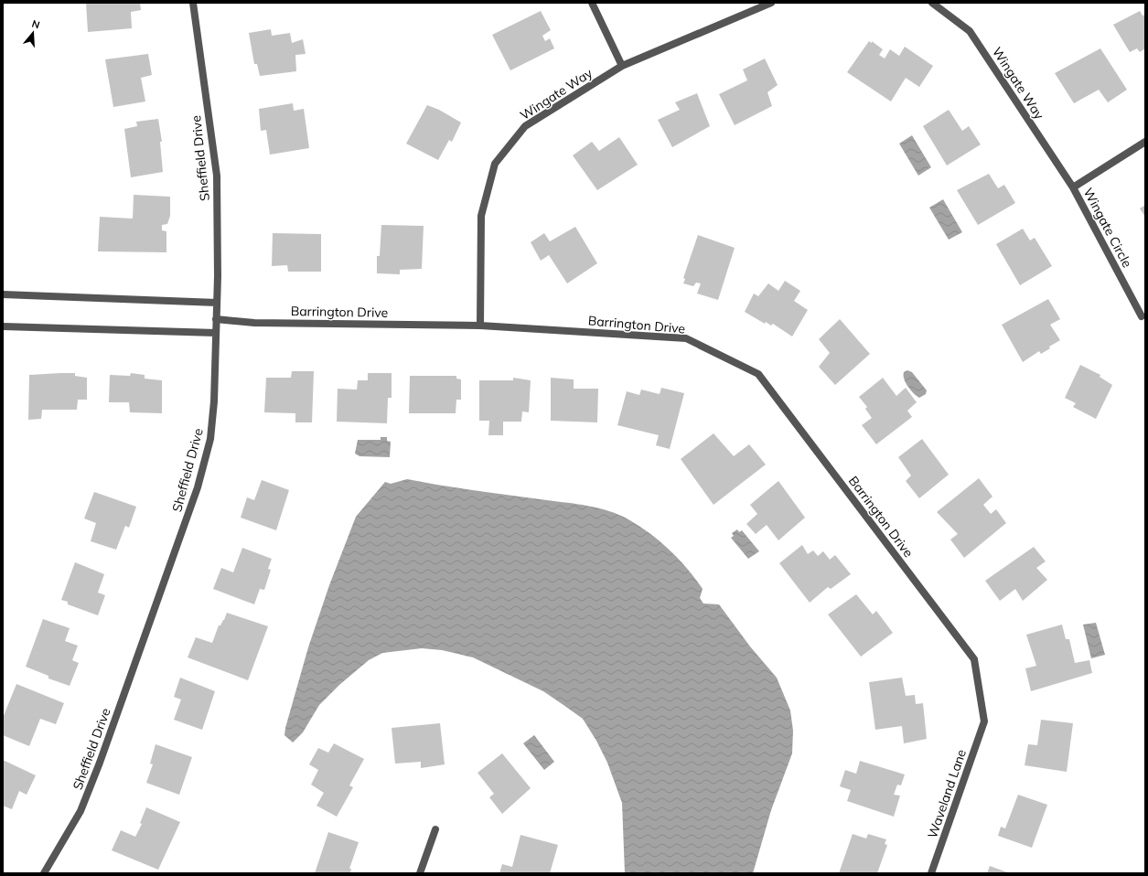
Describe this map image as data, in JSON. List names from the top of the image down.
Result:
{
  "streets": {
    "street": [
      "Wingate Way",
      "Sheffield Drive",
      "Wingate Circle",
      "Barrington Drive",
      "Waveland Lane"
    ]
  },
  "crossings": [
    ["Wingate Way", "Wingate Circle"],
    ["Wingate Way", "Barrington Drive"],
    ["Sheffield Drive", "Barrington Drive"],
    ["Barrington Drive", "Waveland Lane"]
  ],
  "north": "top"
}
